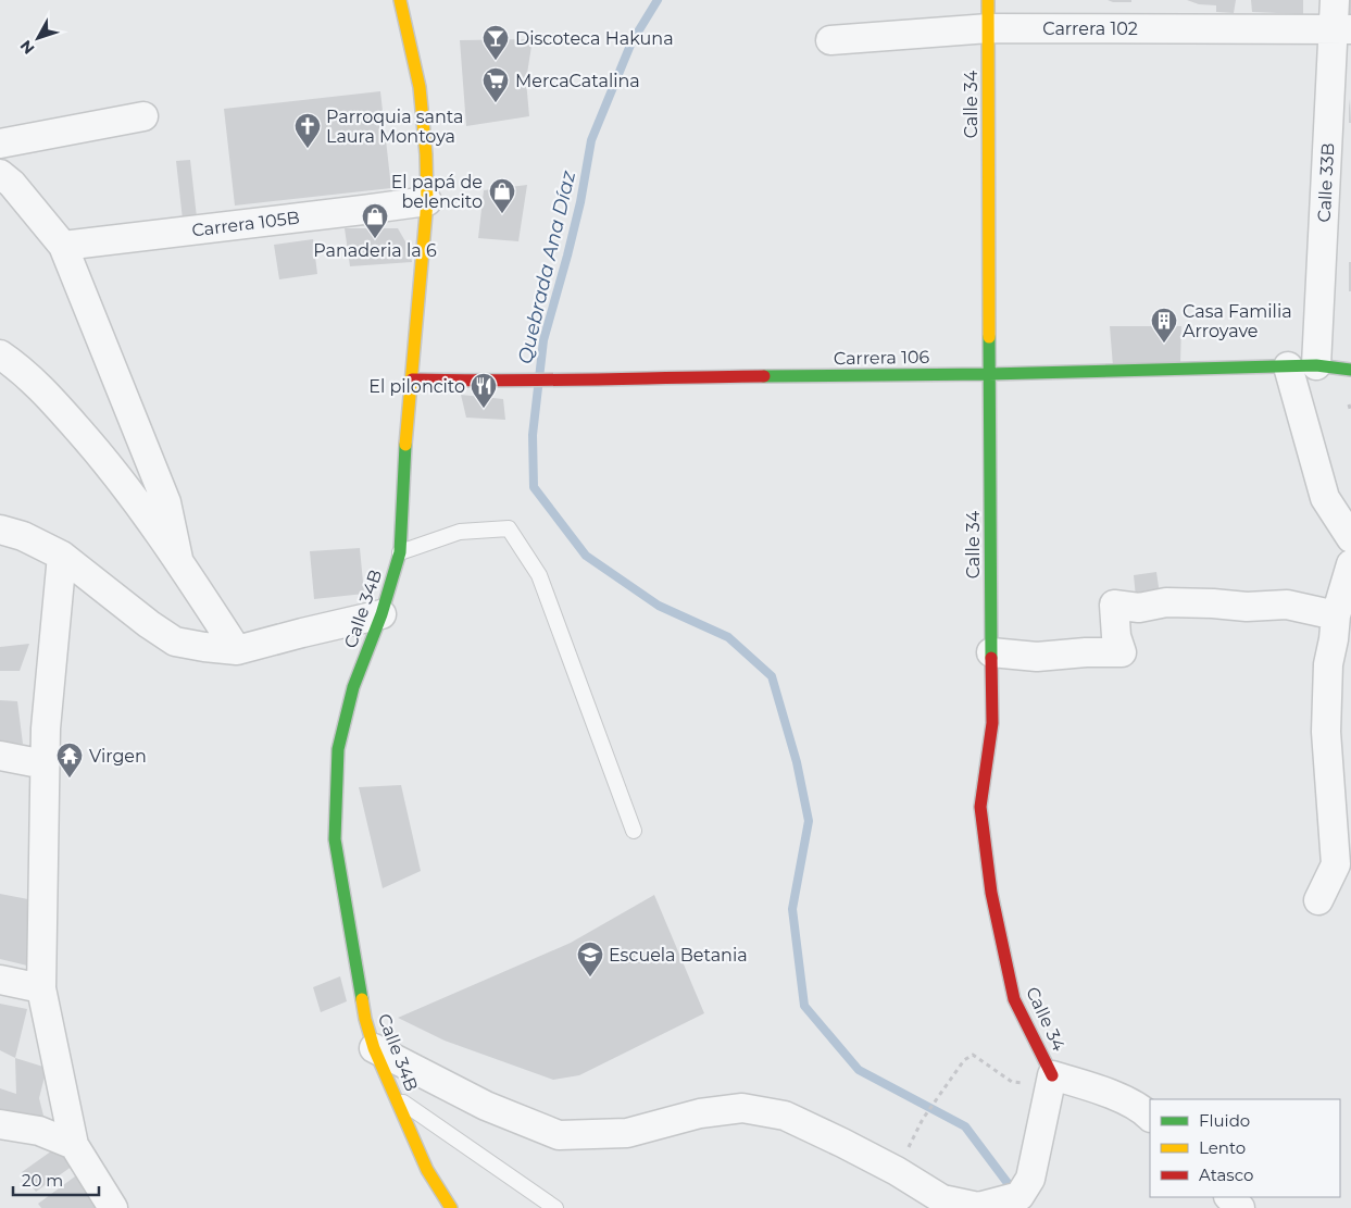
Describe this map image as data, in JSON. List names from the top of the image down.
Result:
{
  "streets": {
    "street": [
      "Carrera 102",
      "Calle 34",
      "Calle 33B",
      "Carrera 105B",
      "Carrera 106",
      "Calle 34B"
    ]
  },
  "crossings": [
    ["Carrera 102", "Calle 34"],
    ["Carrera 102", "Calle 33B"],
    ["Calle 34", "Carrera 106"],
    ["Calle 33B", "Carrera 106"],
    ["Carrera 105B", "Calle 34B"],
    ["Carrera 106", "Calle 34B"]
  ],
  "water": ["Quebrada Ana Díaz"],
  "places": {
    "bar": ["Discoteca Hakuna"],
    "supermarket": ["MercaCatalina"],
    "church": ["Parroquia santa Laura Montoya"],
    "shop": ["El papá de belencito", "Panaderia la 6"],
    "building": ["Casa Familia Arroyave"],
    "restaurant": ["El piloncito"],
    "temple": ["Virgen"],
    "school or university": ["Escuela Betania"]
  },
  "legend": ["Fluido", "Lento", "Atasco"],
  "scale_bar": "20 m",
  "north": "bottom left"
}
